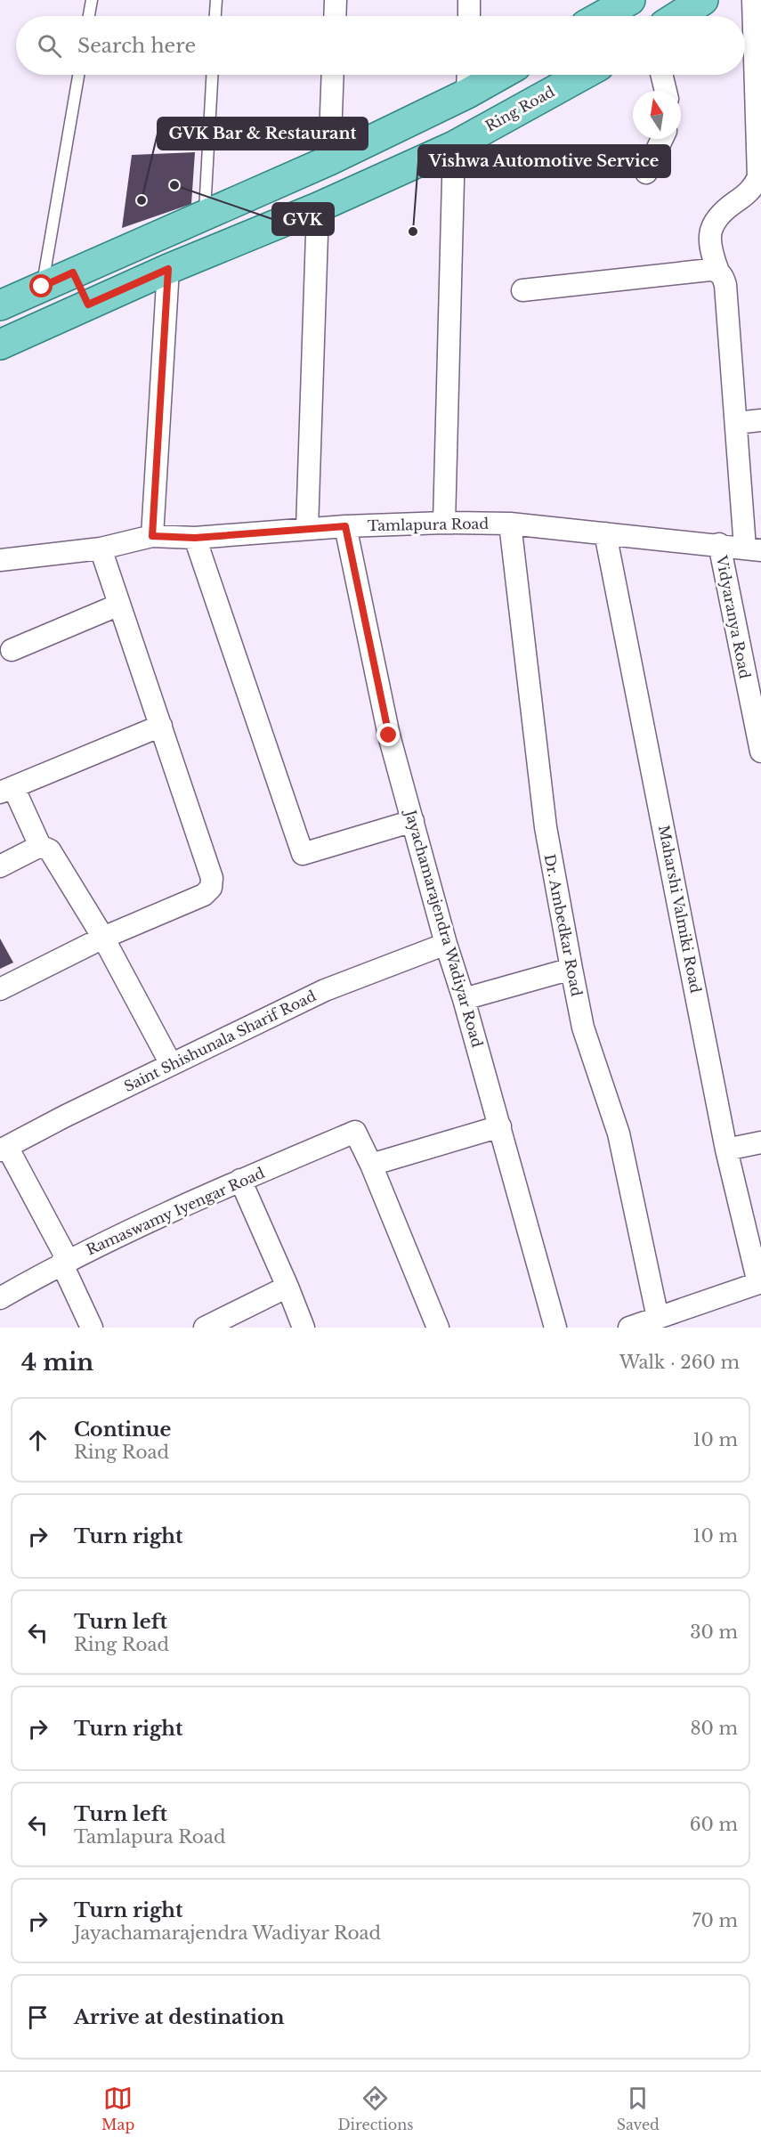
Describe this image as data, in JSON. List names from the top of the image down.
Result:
{
  "streets": {
    "main road": ["Ring Road"],
    "street": [
      "Tamlapura Road",
      "Vidyaranya Road",
      "Maharshi Valmiki Road",
      "Dr. Ambedkar Road",
      "Jayachamarajendra Wadiyar Road",
      "Saint Shishunala Sharif Road",
      "Ramaswamy Iyengar Road"
    ]
  },
  "crossings": [
    ["Tamlapura Road", "Vidyaranya Road"],
    ["Tamlapura Road", "Maharshi Valmiki Road"],
    ["Tamlapura Road", "Dr. Ambedkar Road"],
    ["Tamlapura Road", "Jayachamarajendra Wadiyar Road"],
    ["Jayachamarajendra Wadiyar Road", "Saint Shishunala Sharif Road"]
  ],
  "places": ["GVK", "GVK Bar & Restaurant", "Vishwa Automotive Service"],
  "north": "top",
  "page": {
    "search": "Search here",
    "heading": ["4 min", "Walk · 260 m"],
    "list": [
      ["Continue", "Ring Road", "10 m"],
      ["Turn right", "10 m"],
      ["Turn left", "Ring Road", "30 m"],
      ["Turn right", "80 m"],
      ["Turn left", "Tamlapura Road", "60 m"],
      ["Turn right", "Jayachamarajendra Wadiyar Road", "70 m"],
      "Arrive at destination"
    ],
    "nav": ["Map", "Directions", "Saved"]
  }
}
